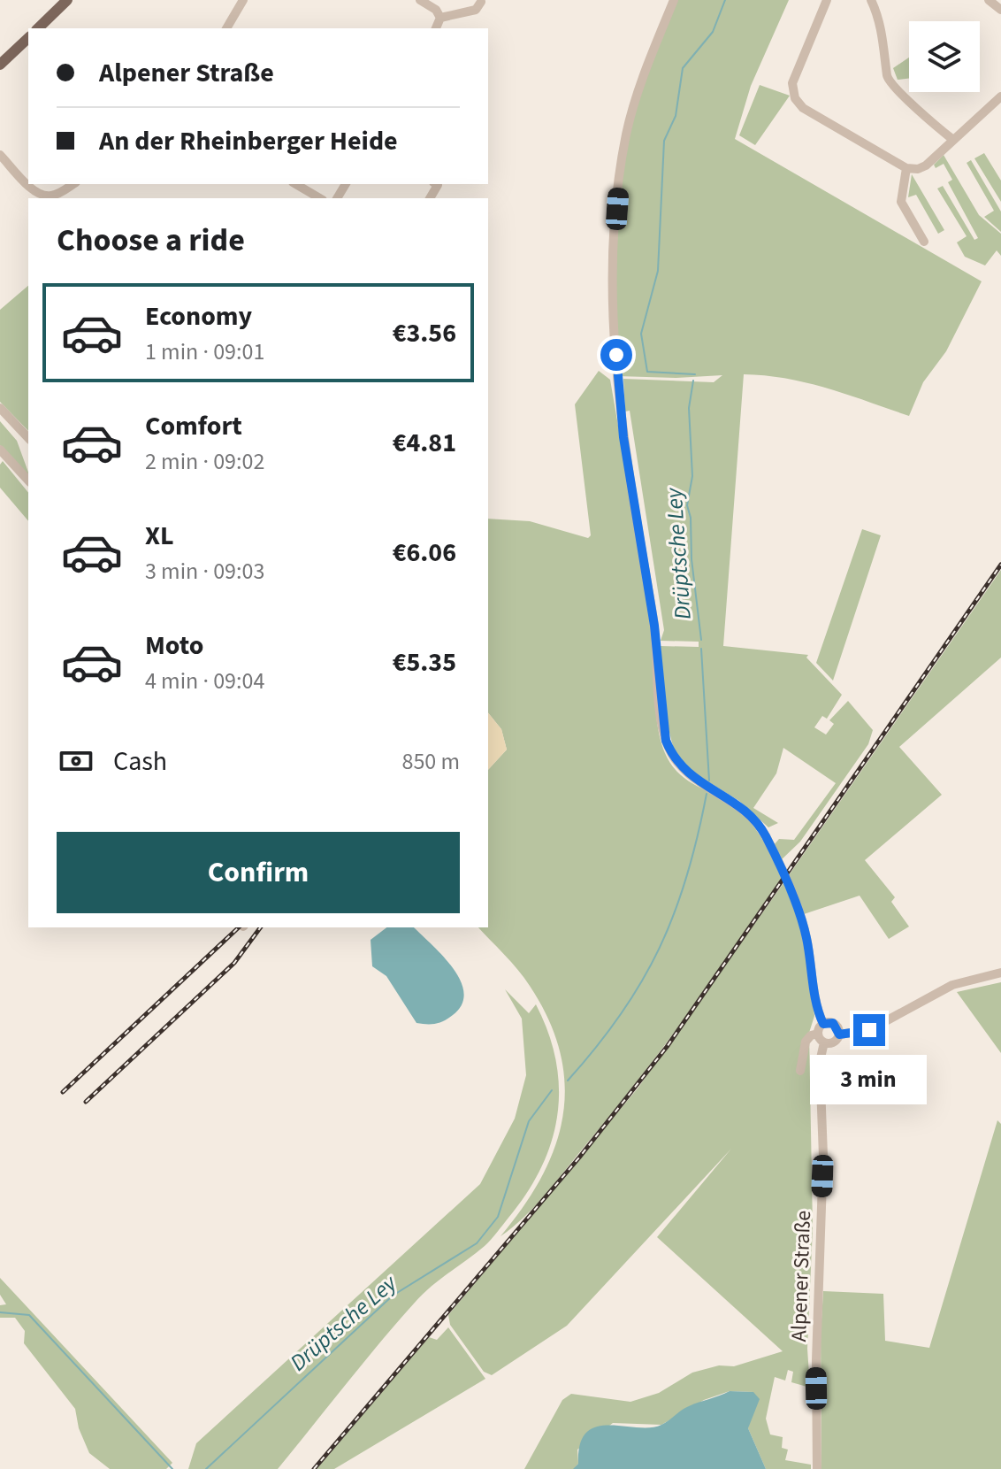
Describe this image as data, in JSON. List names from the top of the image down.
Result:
{
  "streets": {
    "street": ["Alpener Straße"]
  },
  "water": ["Drüptsche Ley"],
  "page": {
    "banner": ["Alpener Straße", "An der Rheinberger Heide"],
    "heading": "Choose a ride",
    "list": [
      {
        "name": "Economy",
        "note": "1 min · 09:01",
        "value": "€3.56"
      },
      {
        "name": "Comfort",
        "note": "2 min · 09:02",
        "value": "€4.81"
      },
      {
        "name": "XL",
        "note": "3 min · 09:03",
        "value": "€6.06"
      },
      {
        "name": "Moto",
        "note": "4 min · 09:04",
        "value": "€5.35"
      }
    ],
    "pay": ["Cash", "850 m"],
    "buttons": "Confirm",
    "bubble": "3 min"
  }
}
